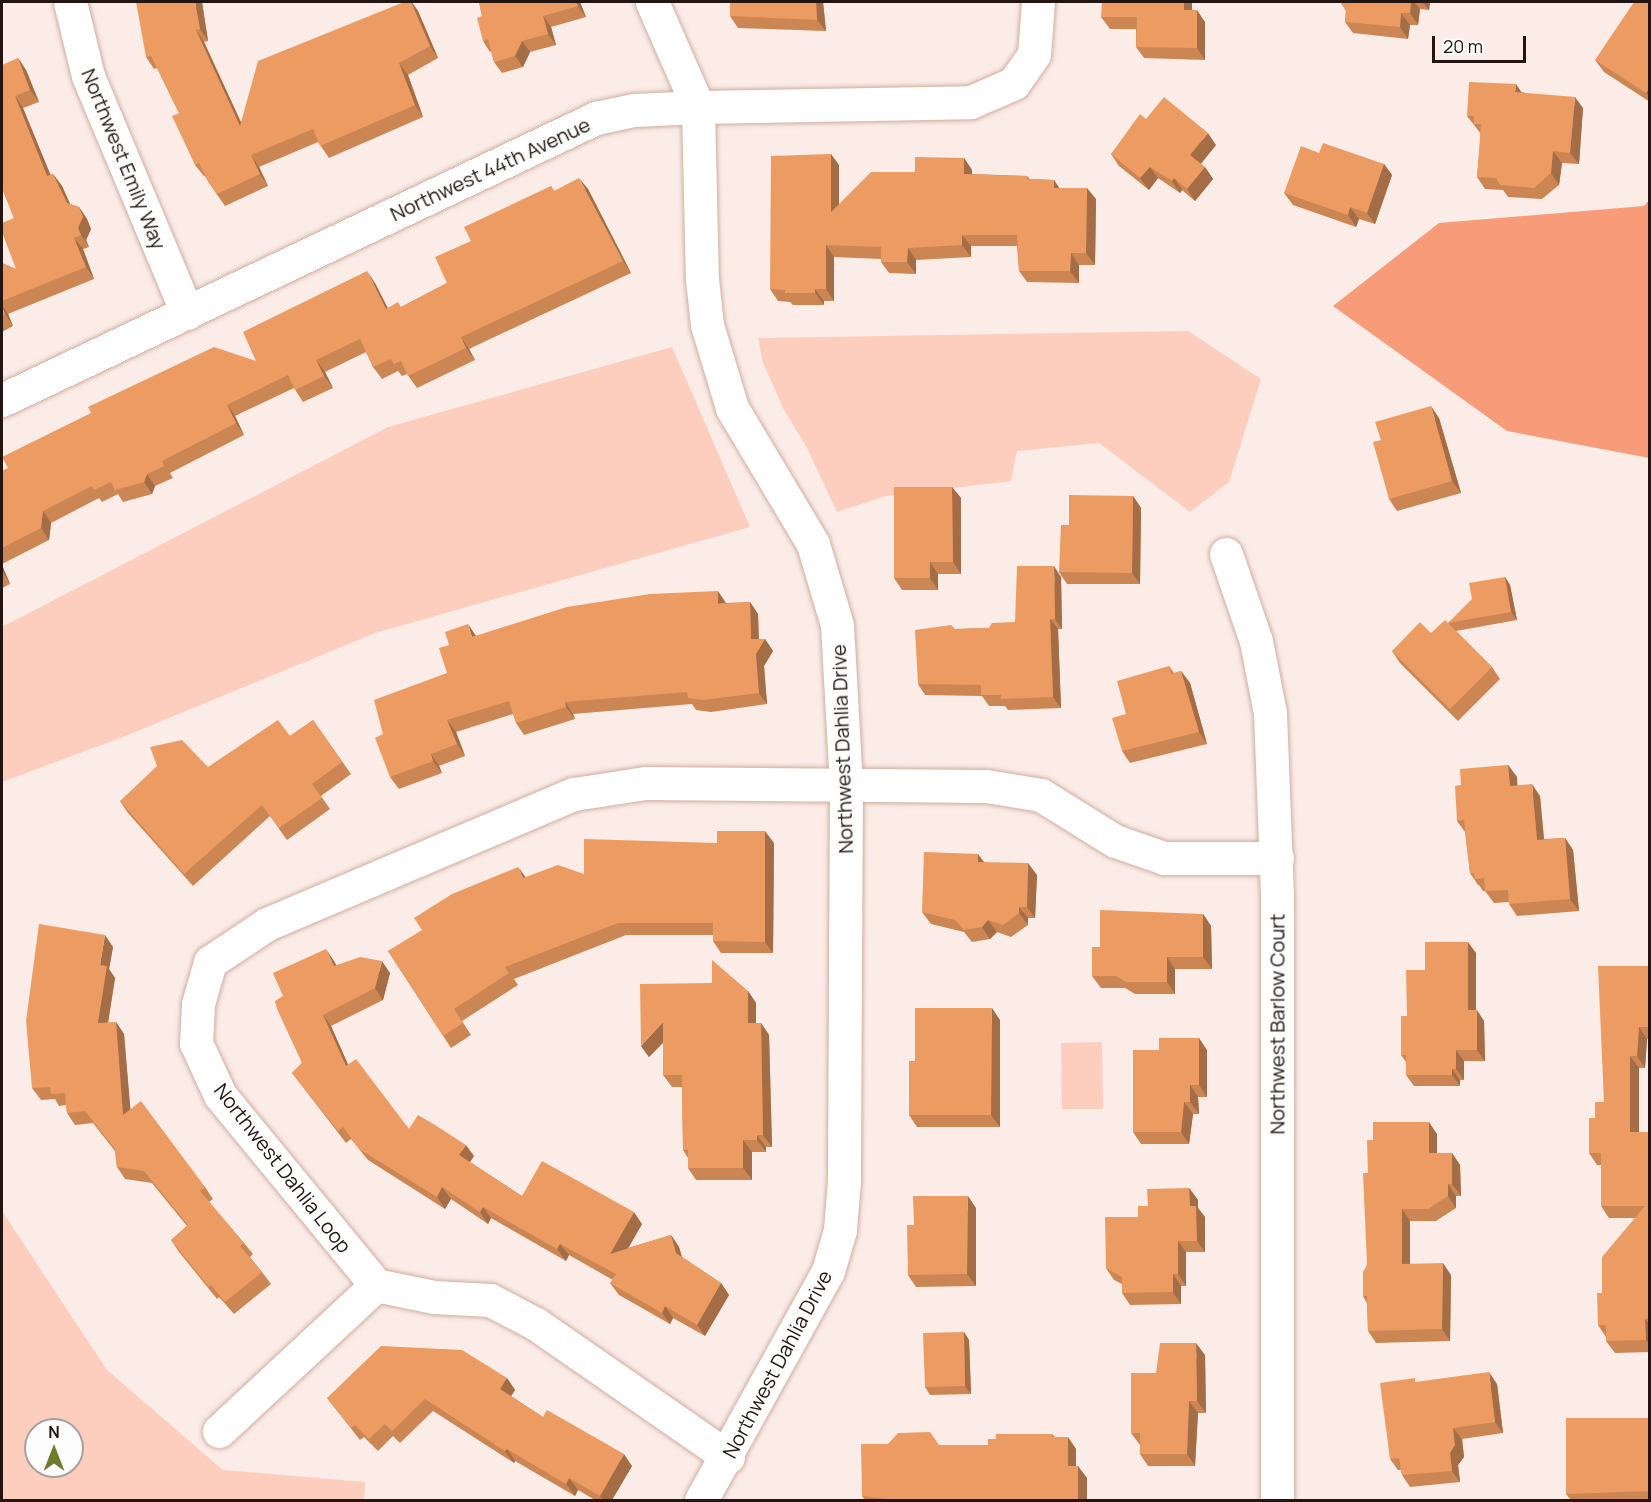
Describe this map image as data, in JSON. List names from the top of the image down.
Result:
{
  "streets": {
    "street": [
      "Northwest Emily Way",
      "Northwest 44th Avenue",
      "Northwest Dahlia Drive",
      "Northwest Barlow Court",
      "Northwest Dahlia Loop"
    ]
  },
  "crossings": [
    ["Northwest Emily Way", "Northwest 44th Avenue"],
    ["Northwest 44th Avenue", "Northwest Dahlia Drive"],
    ["Northwest Dahlia Drive", "Northwest Dahlia Loop"],
    ["Northwest Barlow Court", "Northwest Dahlia Loop"]
  ],
  "scale_bar": "20 m",
  "north": "top"
}
